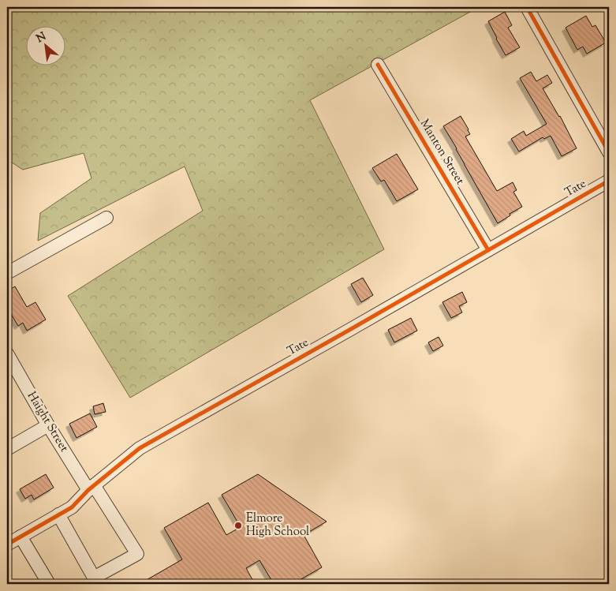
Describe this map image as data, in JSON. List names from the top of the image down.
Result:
{
  "streets": {
    "street": ["Manton Street", "Tate", "Haight Street"]
  },
  "crossings": [
    ["Manton Street", "Tate"],
    ["Tate", "Haight Street"]
  ],
  "places": ["Elmore High School"],
  "north": "top left"
}
